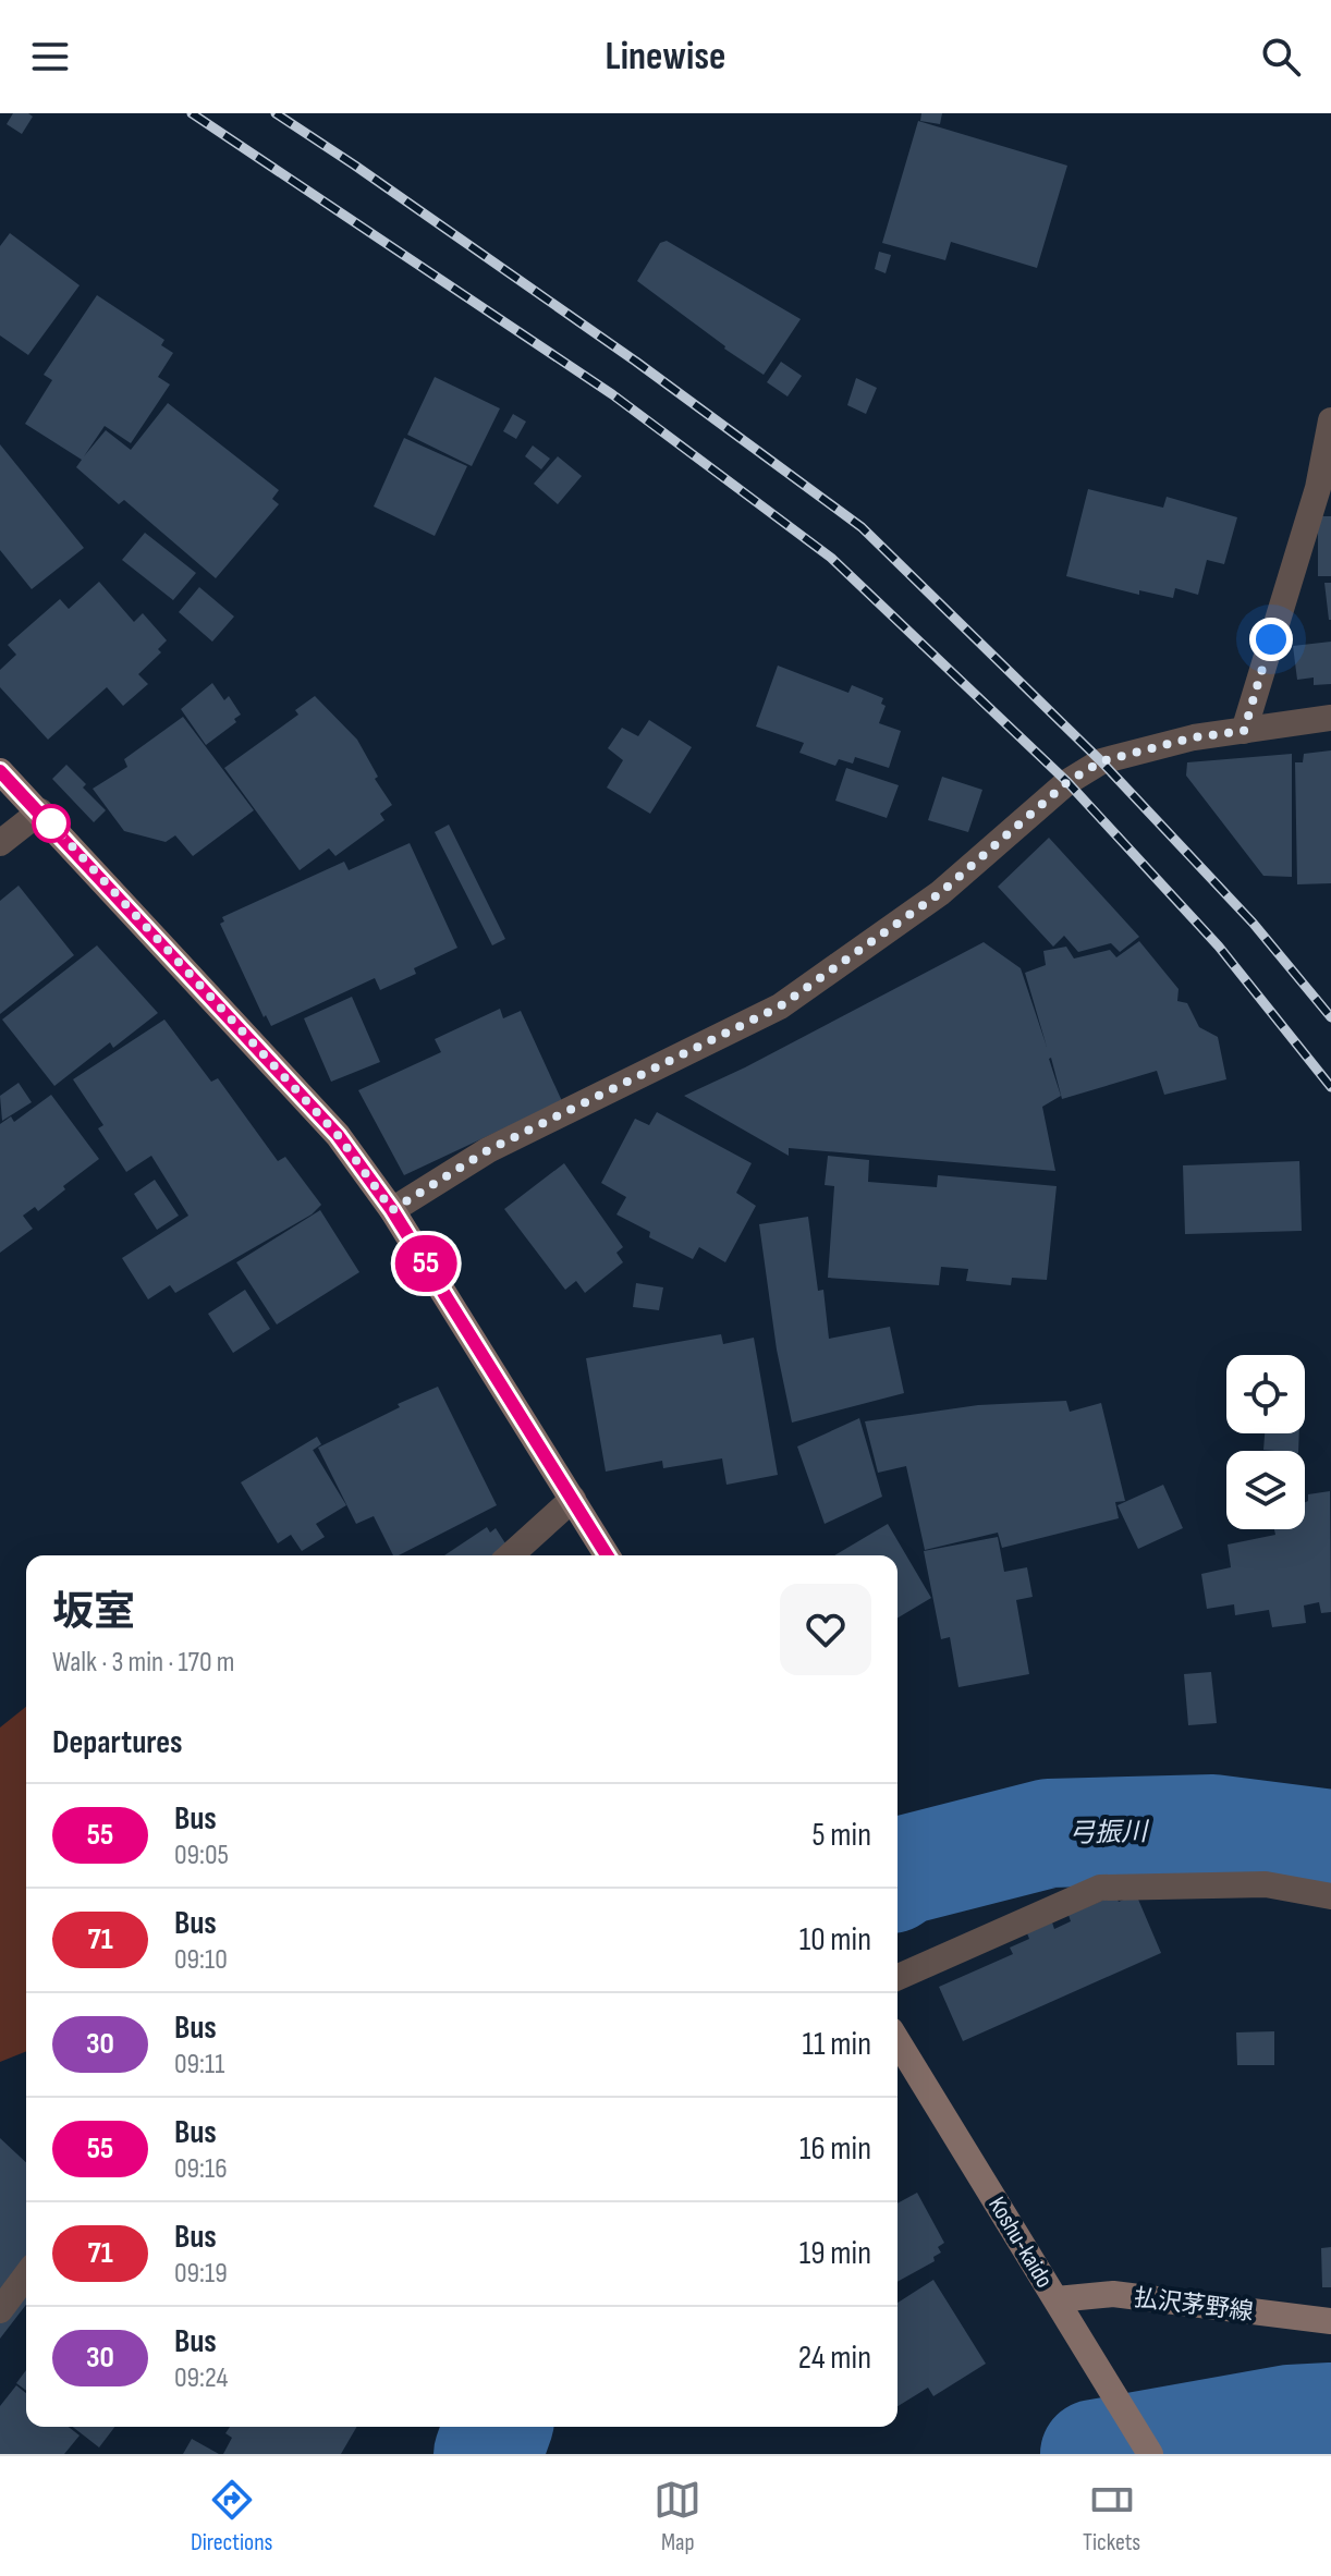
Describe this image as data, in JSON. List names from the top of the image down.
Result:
{
  "streets": {
    "main road": ["Koshu-kaido", "払沢茅野線"]
  },
  "crossings": [
    ["Koshu-kaido", "払沢茅野線"]
  ],
  "water": ["弓振川"],
  "lines": ["bus line 55"],
  "page": {
    "header": "Linewise",
    "on_map": "55",
    "heading": [
      ["坂室", "Walk · 3 min · 170 m"],
      "Departures"
    ],
    "list": [
      {
        "mark": "55",
        "name": "Bus",
        "note": "09:05",
        "value": "5 min"
      },
      {
        "mark": "71",
        "name": "Bus",
        "note": "09:10",
        "value": "10 min"
      },
      {
        "mark": "30",
        "name": "Bus",
        "note": "09:11",
        "value": "11 min"
      },
      {
        "mark": "55",
        "name": "Bus",
        "note": "09:16",
        "value": "16 min"
      },
      {
        "mark": "71",
        "name": "Bus",
        "note": "09:19",
        "value": "19 min"
      },
      {
        "mark": "30",
        "name": "Bus",
        "note": "09:24",
        "value": "24 min"
      }
    ],
    "tabs": ["Directions", "Map", "Tickets"]
  }
}
